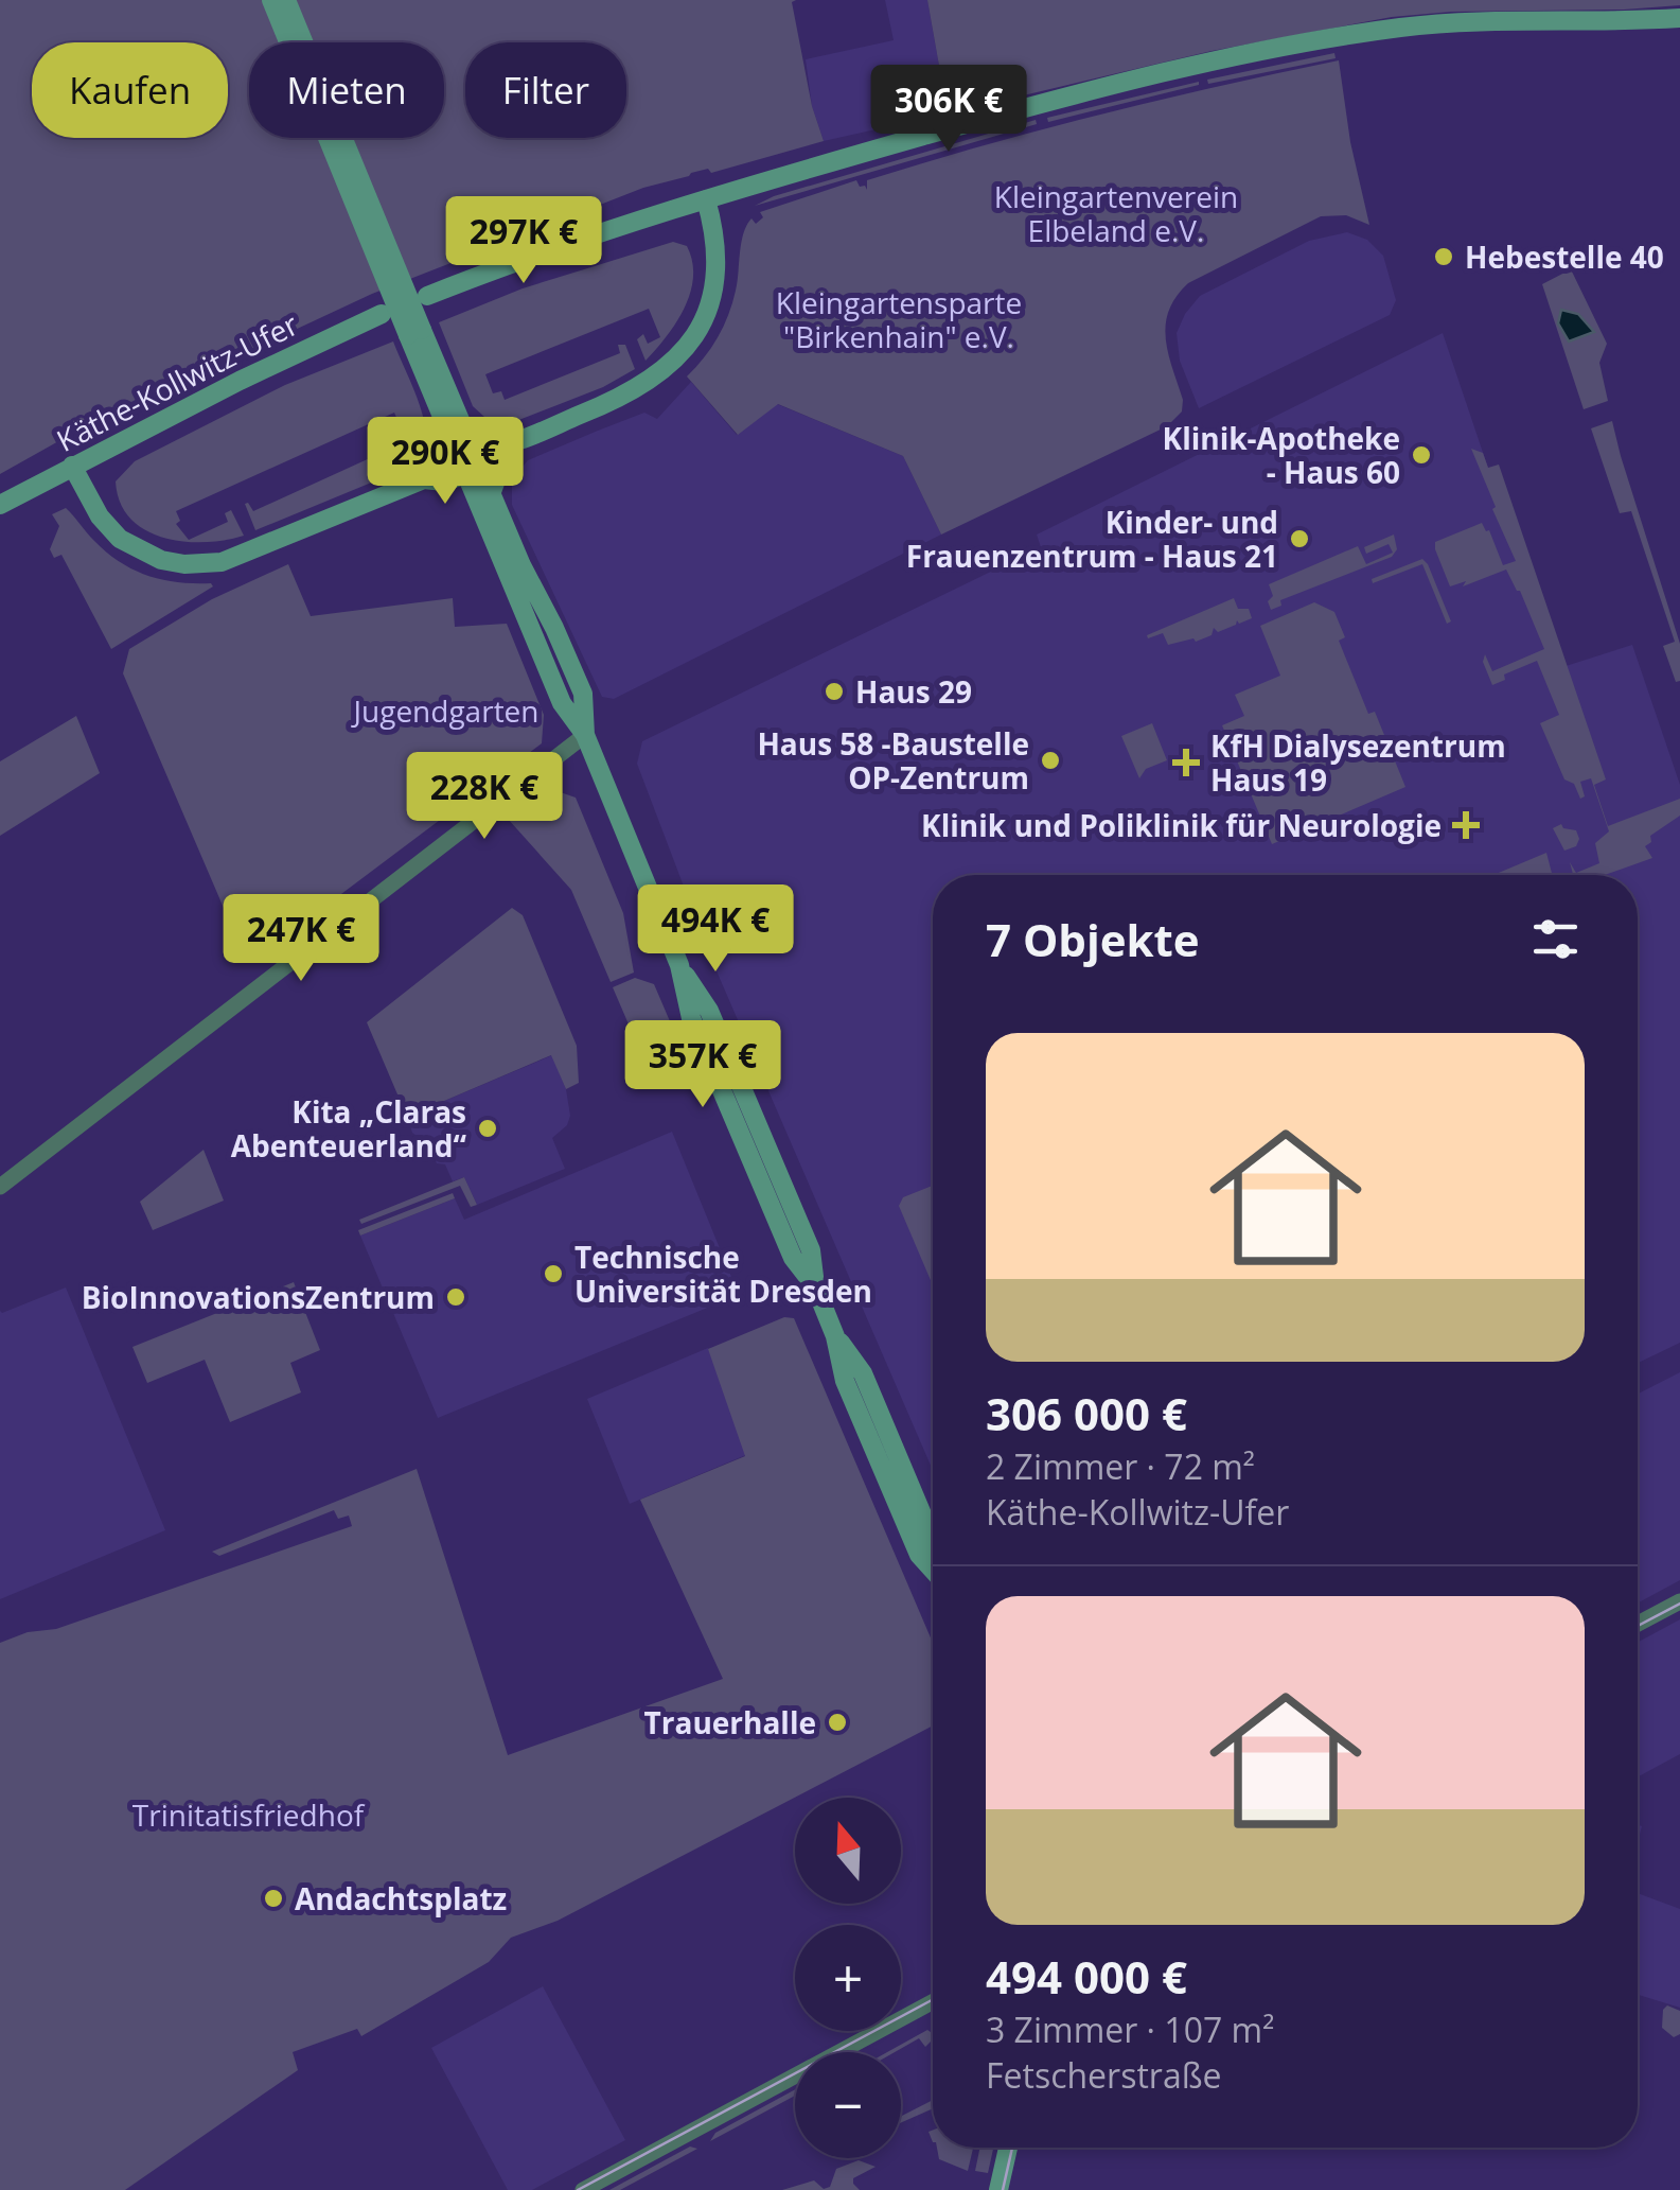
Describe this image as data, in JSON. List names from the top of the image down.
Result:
{
  "streets": {
    "main road": ["Käthe-Kollwitz-Ufer"]
  },
  "parks": [
    "Kleingartenverein Elbeland e.V.",
    "Kleingartensparte \"Birkenhain\" e.V.",
    "Jugendgarten",
    "Trinitatisfriedhof"
  ],
  "places": {
    "other": [
      "Hebestelle 40",
      "Klinik-Apotheke - Haus 60",
      "Kinder- und Frauenzentrum - Haus 21",
      "Haus 29",
      "Haus 58 -Baustelle OP-Zentrum",
      "Kita „Claras Abenteuerland“",
      "Technische Universität Dresden",
      "BioInnovationsZentrum",
      "Trauerhalle",
      "Andachtsplatz"
    ],
    "health": ["KfH Dialysezentrum Haus 19", "Klinik und Poliklinik für Neurologie"]
  },
  "north": "top",
  "page": {
    "chip": ["Kaufen", "Mieten", "Filter"],
    "price": [
      "306K €",
      "297K €",
      "290K €",
      "228K €",
      "494K €",
      "247K €",
      "357K €"
    ],
    "heading": "7 Objekte",
    "list": [
      {
        "name": "306 000 €",
        "note": "2 Zimmer · 72 m² · Käthe-Kollwitz-Ufer"
      },
      {
        "name": "494 000 €",
        "note": "3 Zimmer · 107 m² · Fetscherstraße"
      }
    ],
    "map_buttons": ["+", "−"]
  }
}
